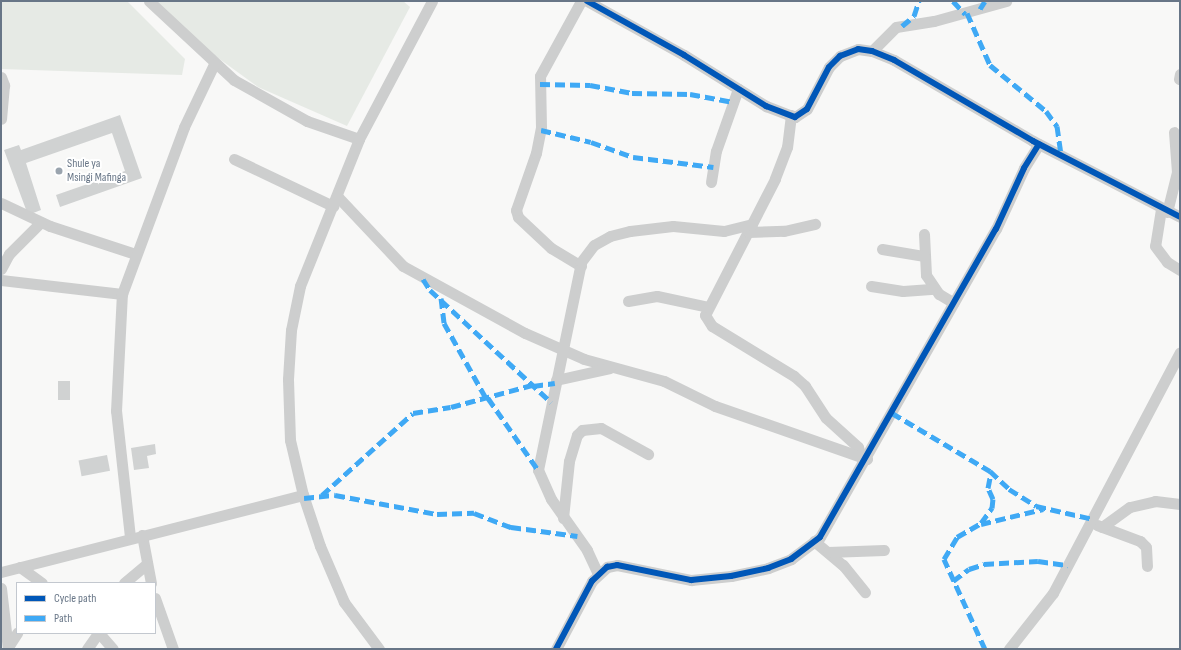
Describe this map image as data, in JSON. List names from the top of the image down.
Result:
{
  "places": ["Shule ya Msingi Mafinga"],
  "legend": ["Cycle path", "Path"]
}
